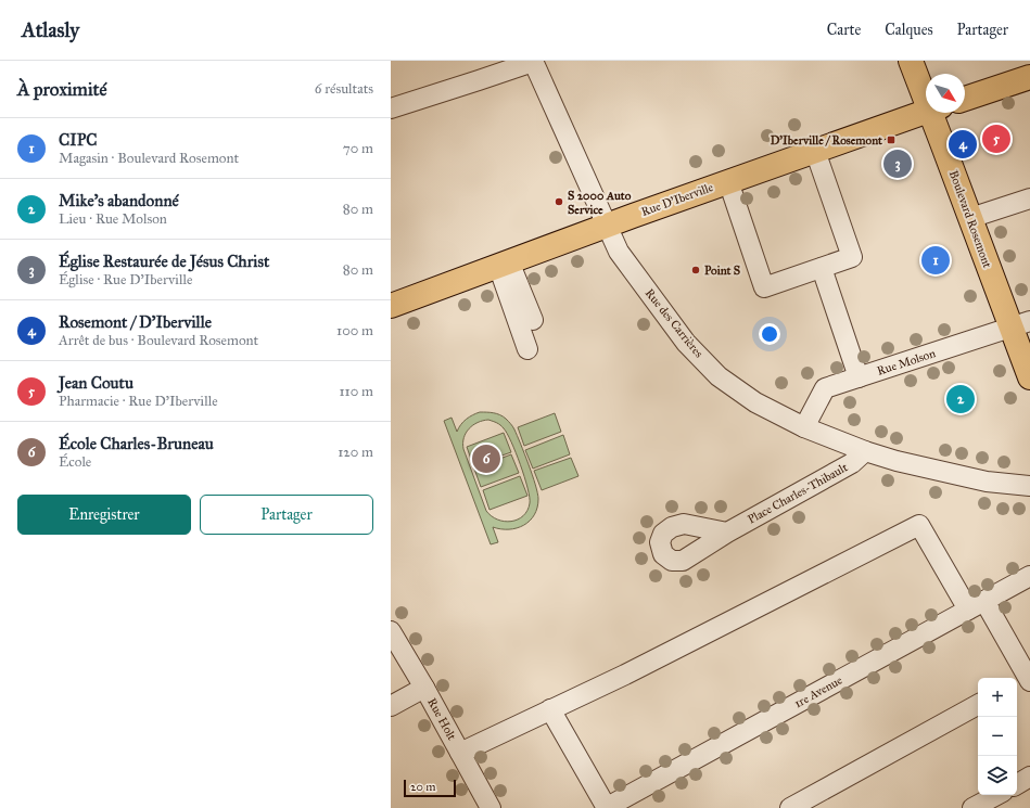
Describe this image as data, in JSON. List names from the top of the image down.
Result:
{
  "streets": {
    "main road": ["Rue D'Iberville", "Boulevard Rosemont"],
    "street": [
      "Rue des Carrières",
      "Rue Molson",
      "Place Charles-Thibault",
      "1re Avenue",
      "Rue Holt"
    ]
  },
  "crossings": [
    ["Rue D'Iberville", "Rue des Carrières"],
    ["Boulevard Rosemont", "Rue Molson"],
    ["Rue des Carrières", "Rue Molson"],
    ["Rue des Carrières", "Place Charles-Thibault"]
  ],
  "places": {
    "transit": ["D'Iberville / Rosemont"],
    "other": ["S 2000 Auto Service", "Point S"]
  },
  "scale_bar": "20 m",
  "north": "bottom right",
  "page": {
    "header": "Atlasly",
    "nav": ["Carte", "Calques", "Partager"],
    "heading": ["À proximité", "6 résultats"],
    "list": [
      {
        "mark": "1",
        "name": "CIPC",
        "note": "Magasin · Boulevard Rosemont",
        "value": "70 m"
      },
      {
        "mark": "2",
        "name": "Mike's abandonné",
        "note": "Lieu · Rue Molson",
        "value": "80 m"
      },
      {
        "mark": "3",
        "name": "Église Restaurée de Jésus Christ",
        "note": "Église · Rue D'Iberville",
        "value": "80 m"
      },
      {
        "mark": "4",
        "name": "Rosemont / D'Iberville",
        "note": "Arrêt de bus · Boulevard Rosemont",
        "value": "100 m"
      },
      {
        "mark": "5",
        "name": "Jean Coutu",
        "note": "Pharmacie · Rue D'Iberville",
        "value": "110 m"
      },
      {
        "mark": "6",
        "name": "École Charles-Bruneau",
        "note": "École",
        "value": "120 m"
      }
    ],
    "pins": [
      "5",
      "4",
      "3",
      "1",
      "2",
      "6"
    ],
    "buttons": ["Enregistrer", "Partager"],
    "map_buttons": ["+", "−"],
    "scale": "20 m"
  }
}
